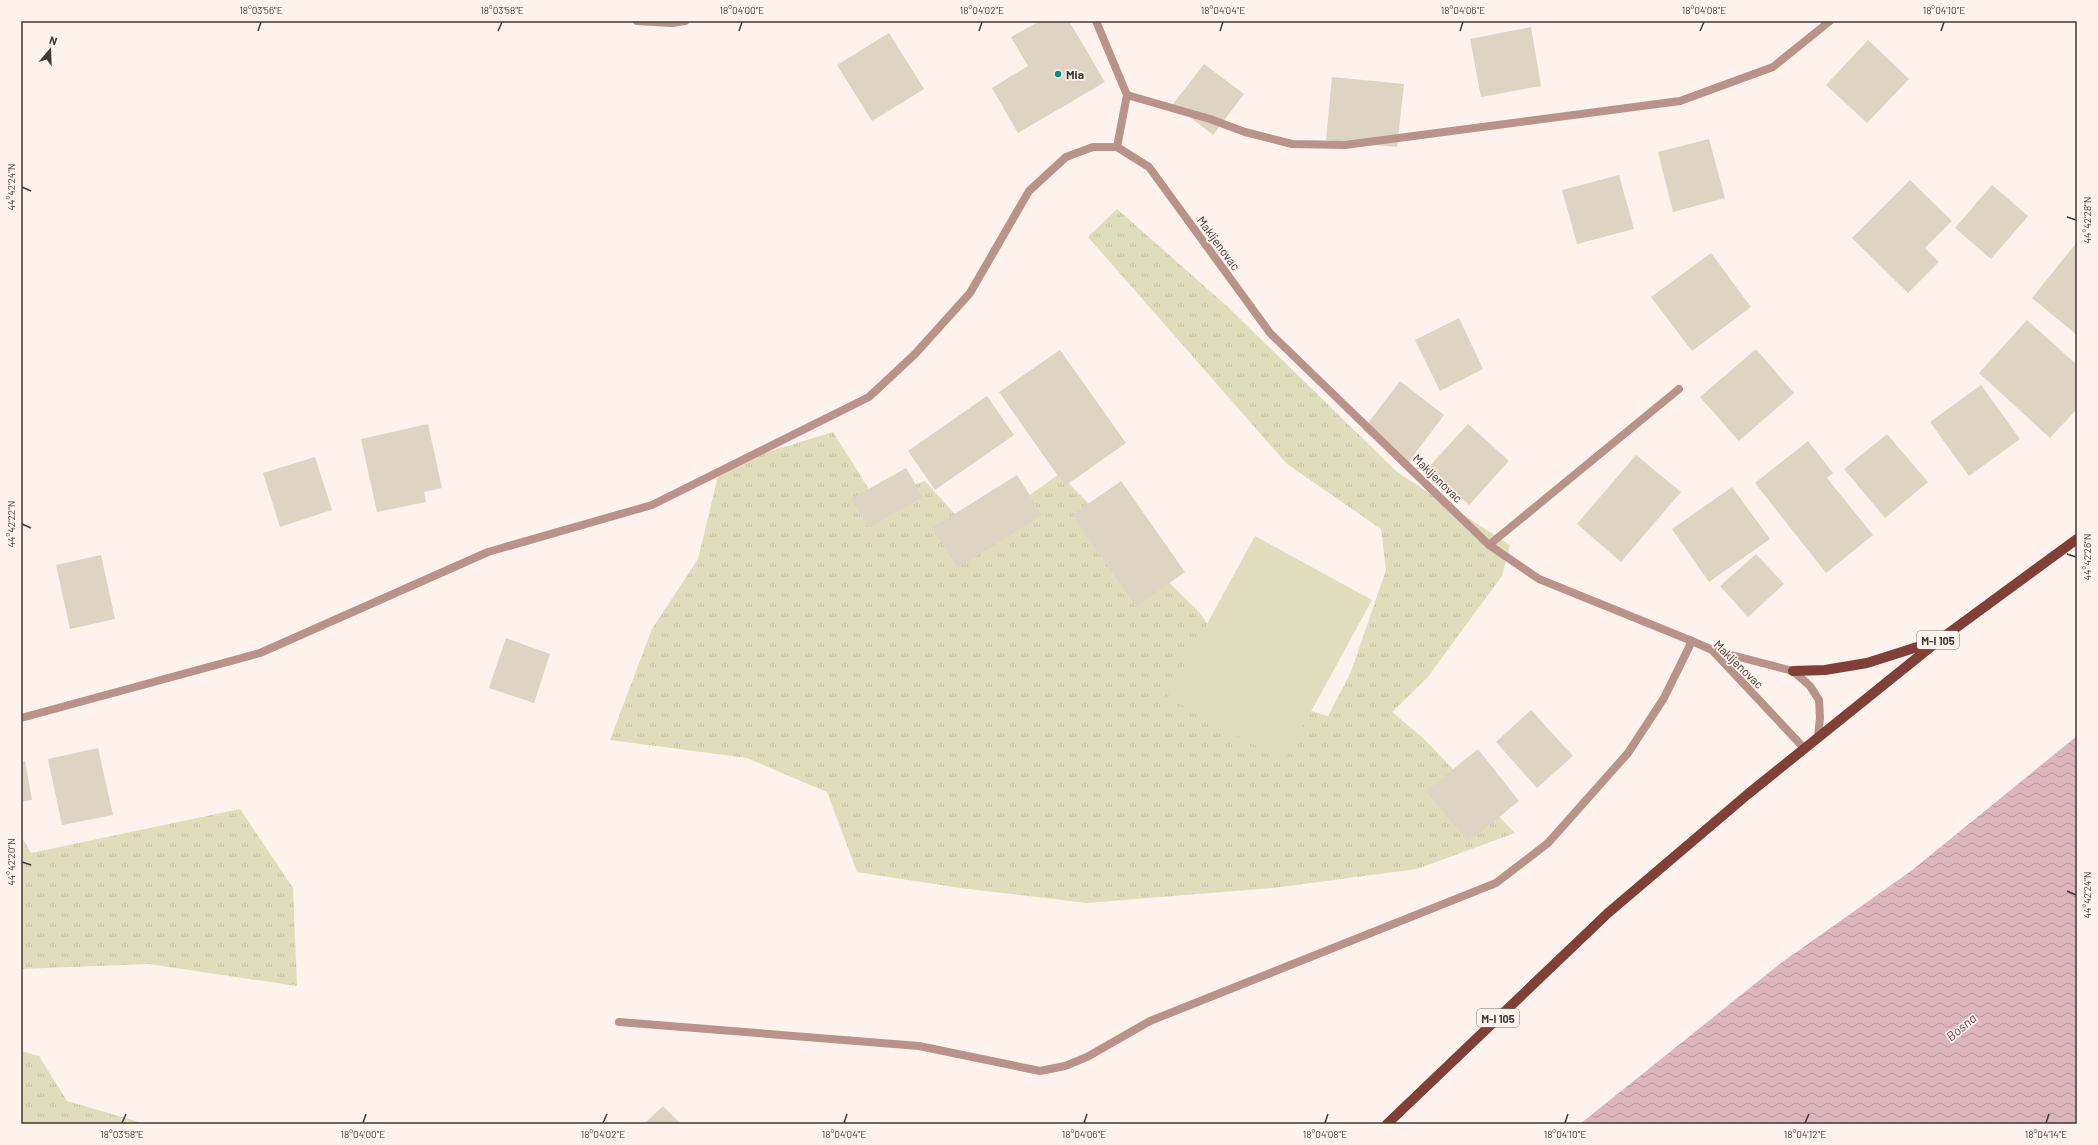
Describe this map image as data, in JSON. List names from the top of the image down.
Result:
{
  "streets": {
    "main road": ["M-I 105"],
    "street": ["Makljenovac"]
  },
  "crossings": [
    ["Makljenovac", "M-I 105"]
  ],
  "water": ["Bosna"],
  "places": ["Mia"],
  "north": "top",
  "coordinates": [
    "18°03'56\"E",
    "18°03'58\"E",
    "18°04'00\"E",
    "18°04'02\"E",
    "18°04'04\"E",
    "18°04'06\"E",
    "18°04'08\"E",
    "18°04'10\"E",
    "44°42'24\"N",
    "44°42'28\"N",
    "44°42'22\"N",
    "44°42'26\"N",
    "44°42'20\"N",
    "18°04'12\"E",
    "18°04'14\"E"
  ]
}
